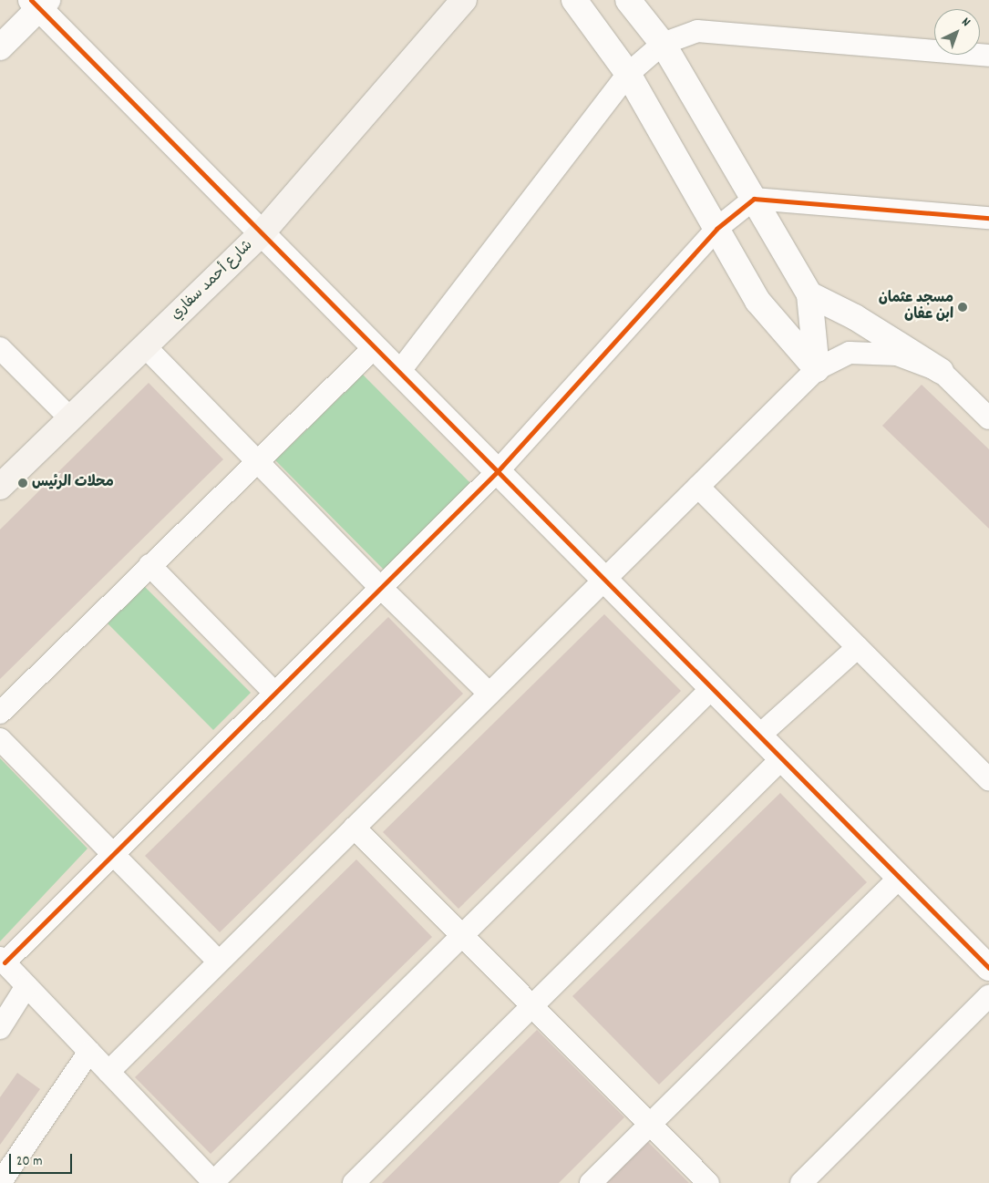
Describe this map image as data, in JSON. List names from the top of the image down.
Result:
{
  "streets": {
    "main road": ["شارع أحمد سفاري"]
  },
  "places": ["مسجد عثمان ابن عفان", "محلات الرئيس"],
  "scale_bar": "20 m",
  "north": "top right"
}
